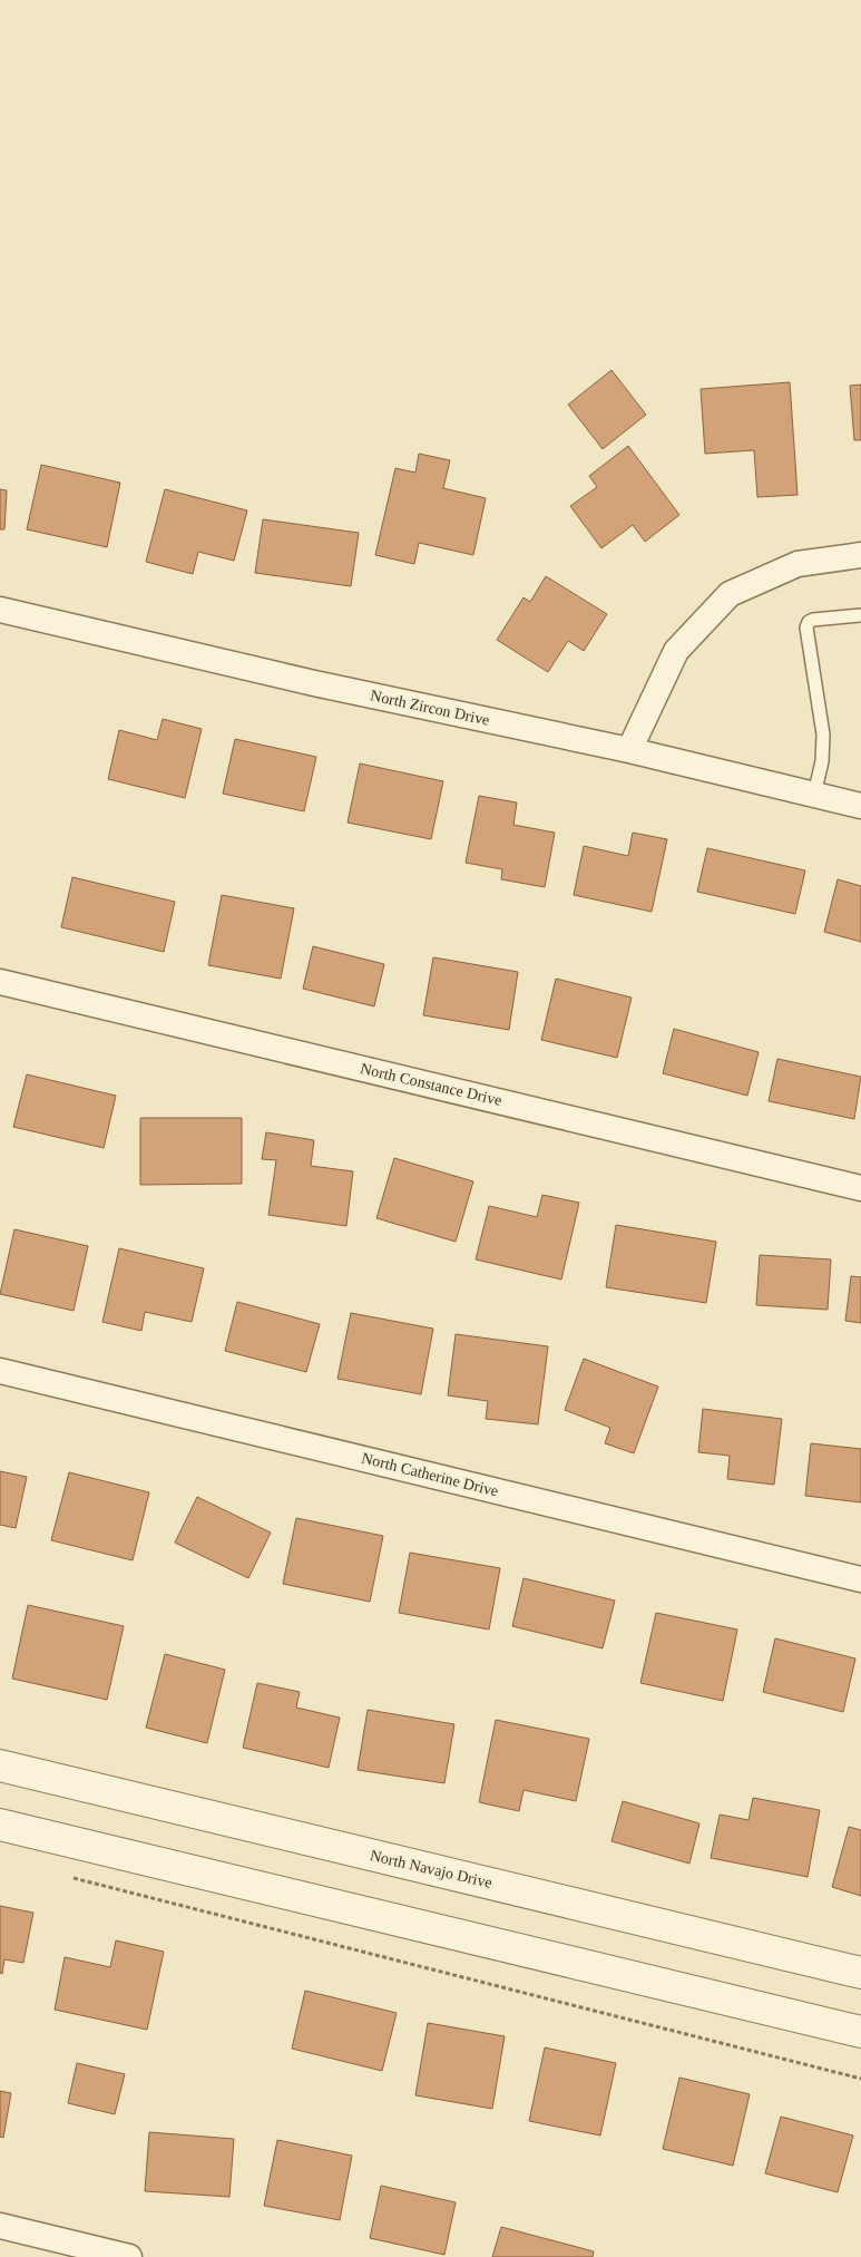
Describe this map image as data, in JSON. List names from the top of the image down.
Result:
{
  "streets": {
    "street": [
      "North Zircon Drive",
      "North Constance Drive",
      "North Catherine Drive",
      "North Navajo Drive"
    ]
  }
}
